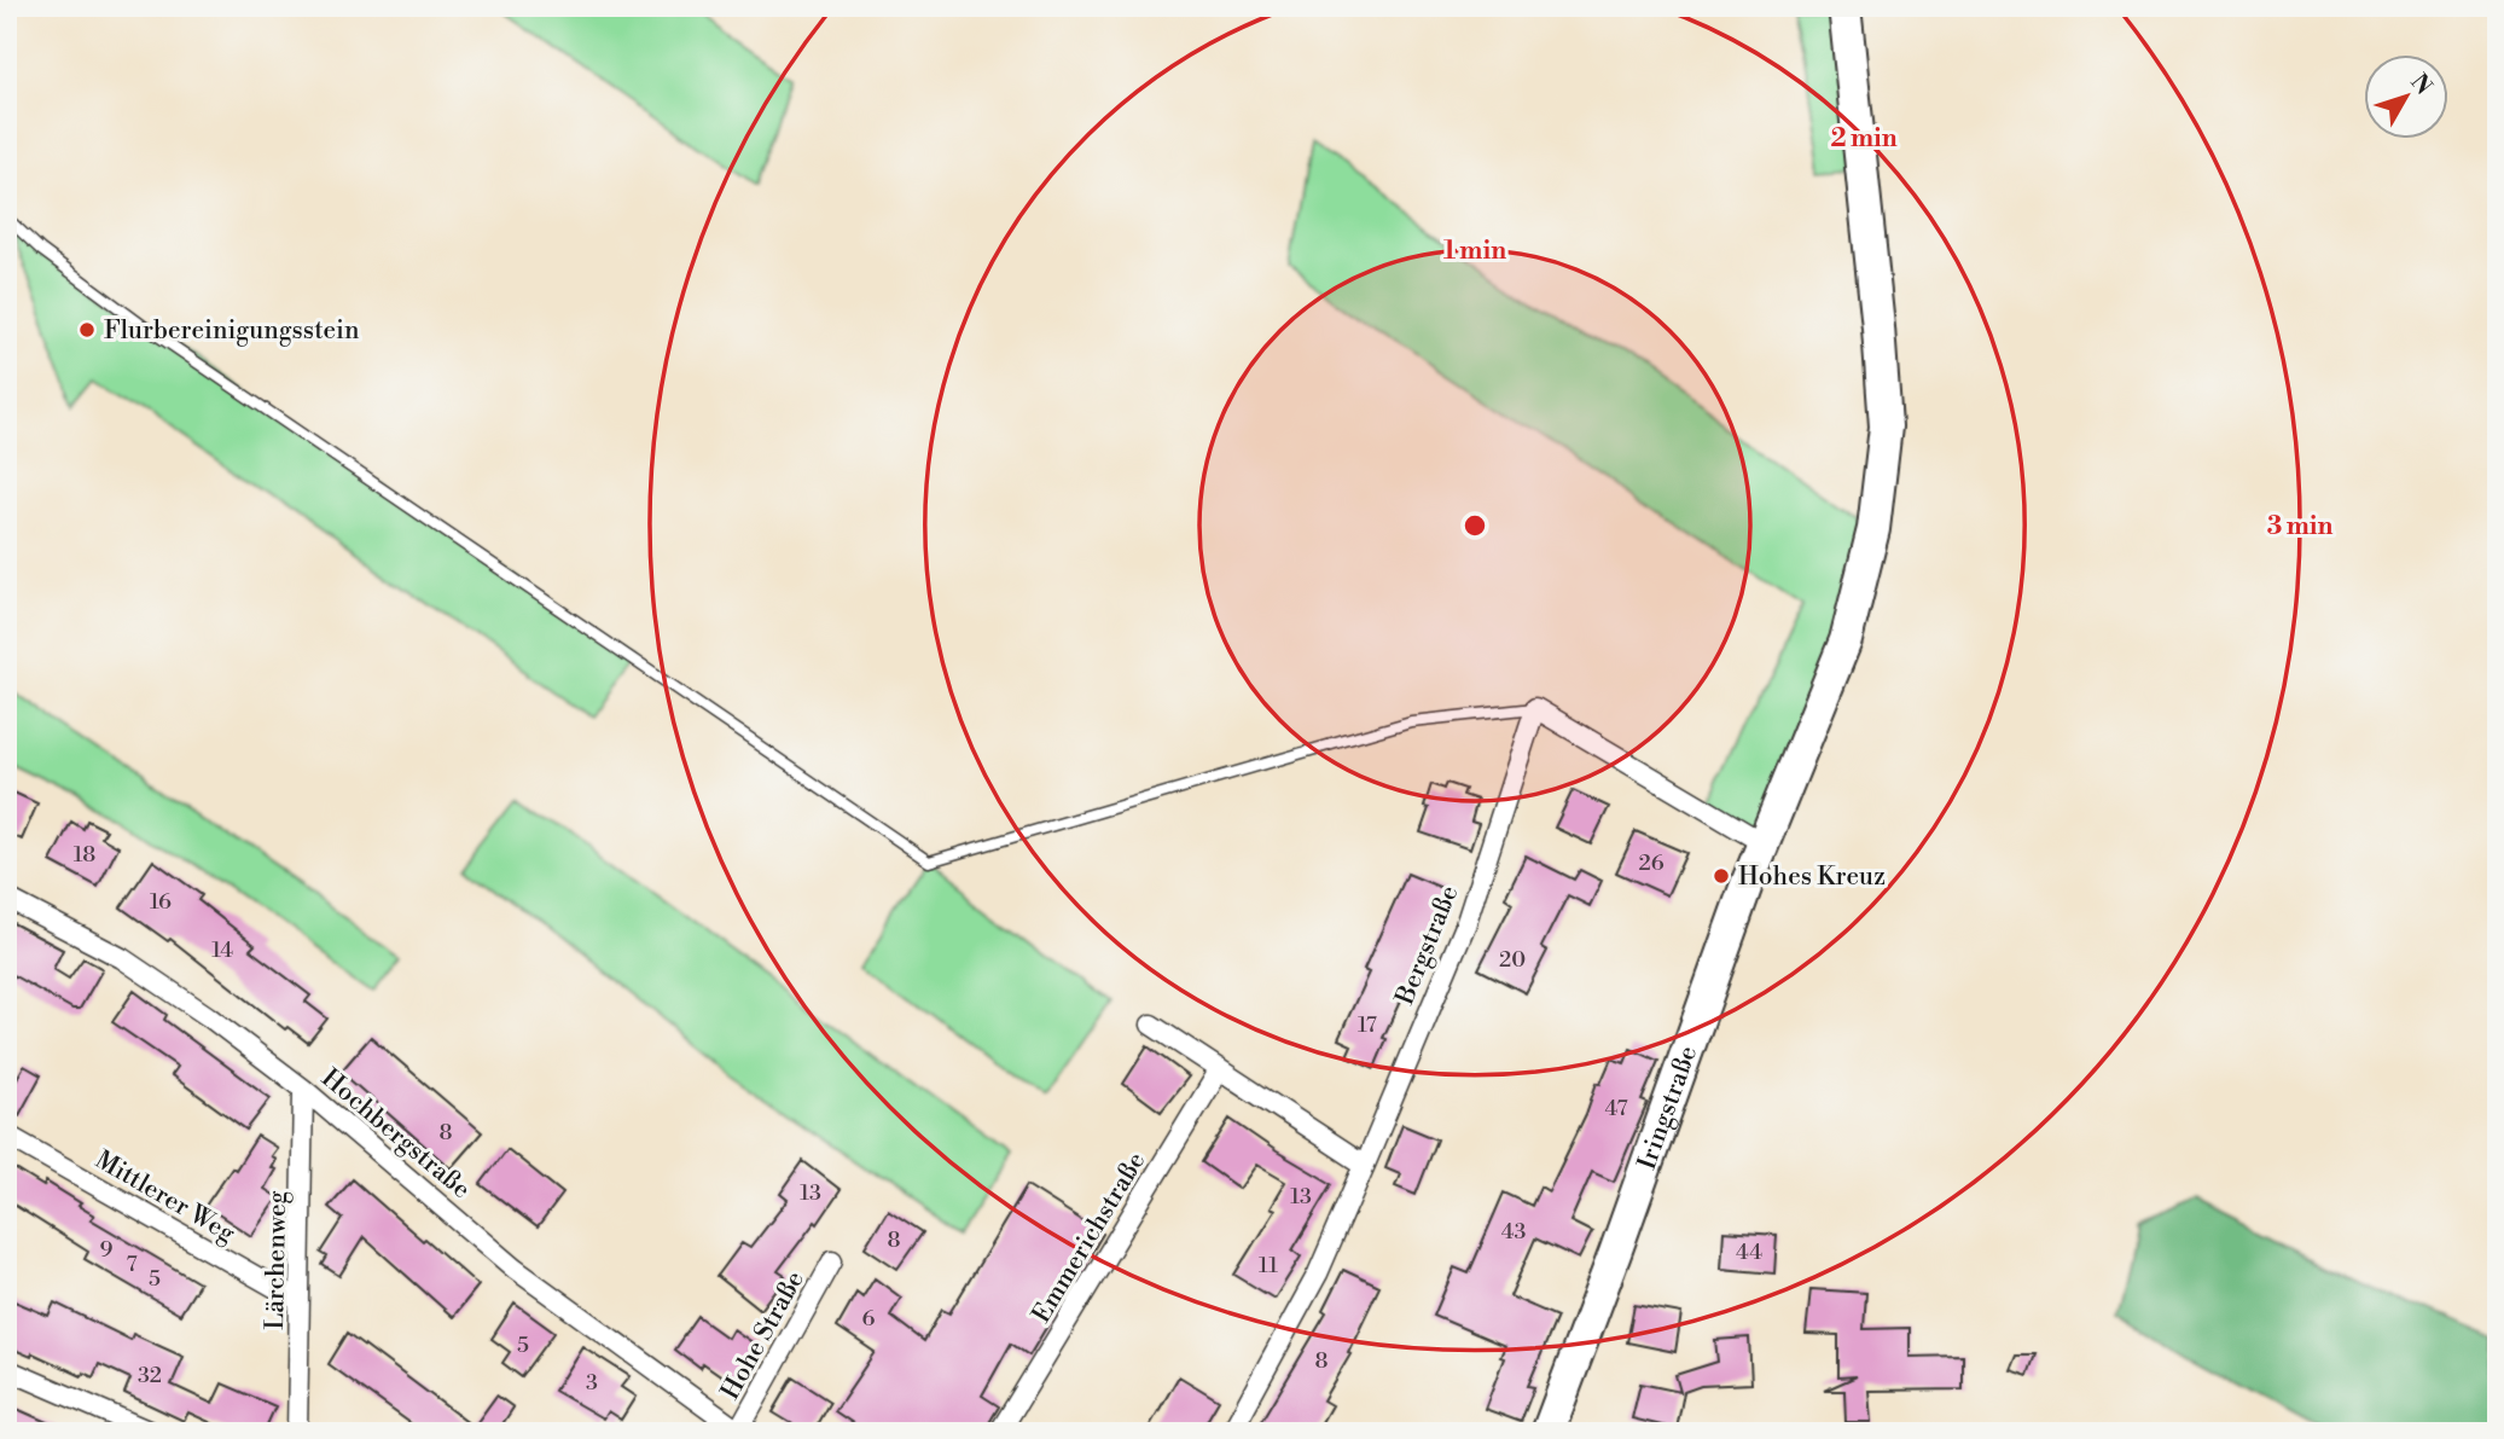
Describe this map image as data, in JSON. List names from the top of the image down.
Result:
{
  "streets": {
    "main road": ["Iringstraße"],
    "street": [
      "Bergstraße",
      "Hochbergstraße",
      "Mittlerer Weg",
      "Emmerichstraße",
      "Lärchenweg",
      "Hohe Straße"
    ]
  },
  "crossings": [
    ["Hochbergstraße", "Lärchenweg"],
    ["Hochbergstraße", "Hohe Straße"],
    ["Mittlerer Weg", "Lärchenweg"]
  ],
  "places": ["Flurbereinigungsstein", "Hohes Kreuz"],
  "house_numbers": [
    "18",
    "26",
    "16",
    "14",
    "20",
    "17",
    "47",
    "8",
    "13",
    "13",
    "43",
    "8",
    "9",
    "44",
    "7",
    "11",
    "5",
    "6",
    "5",
    "8",
    "32",
    "3"
  ],
  "north": "top right",
  "rings": ["2 min", "1 min", "3 min"]
}
